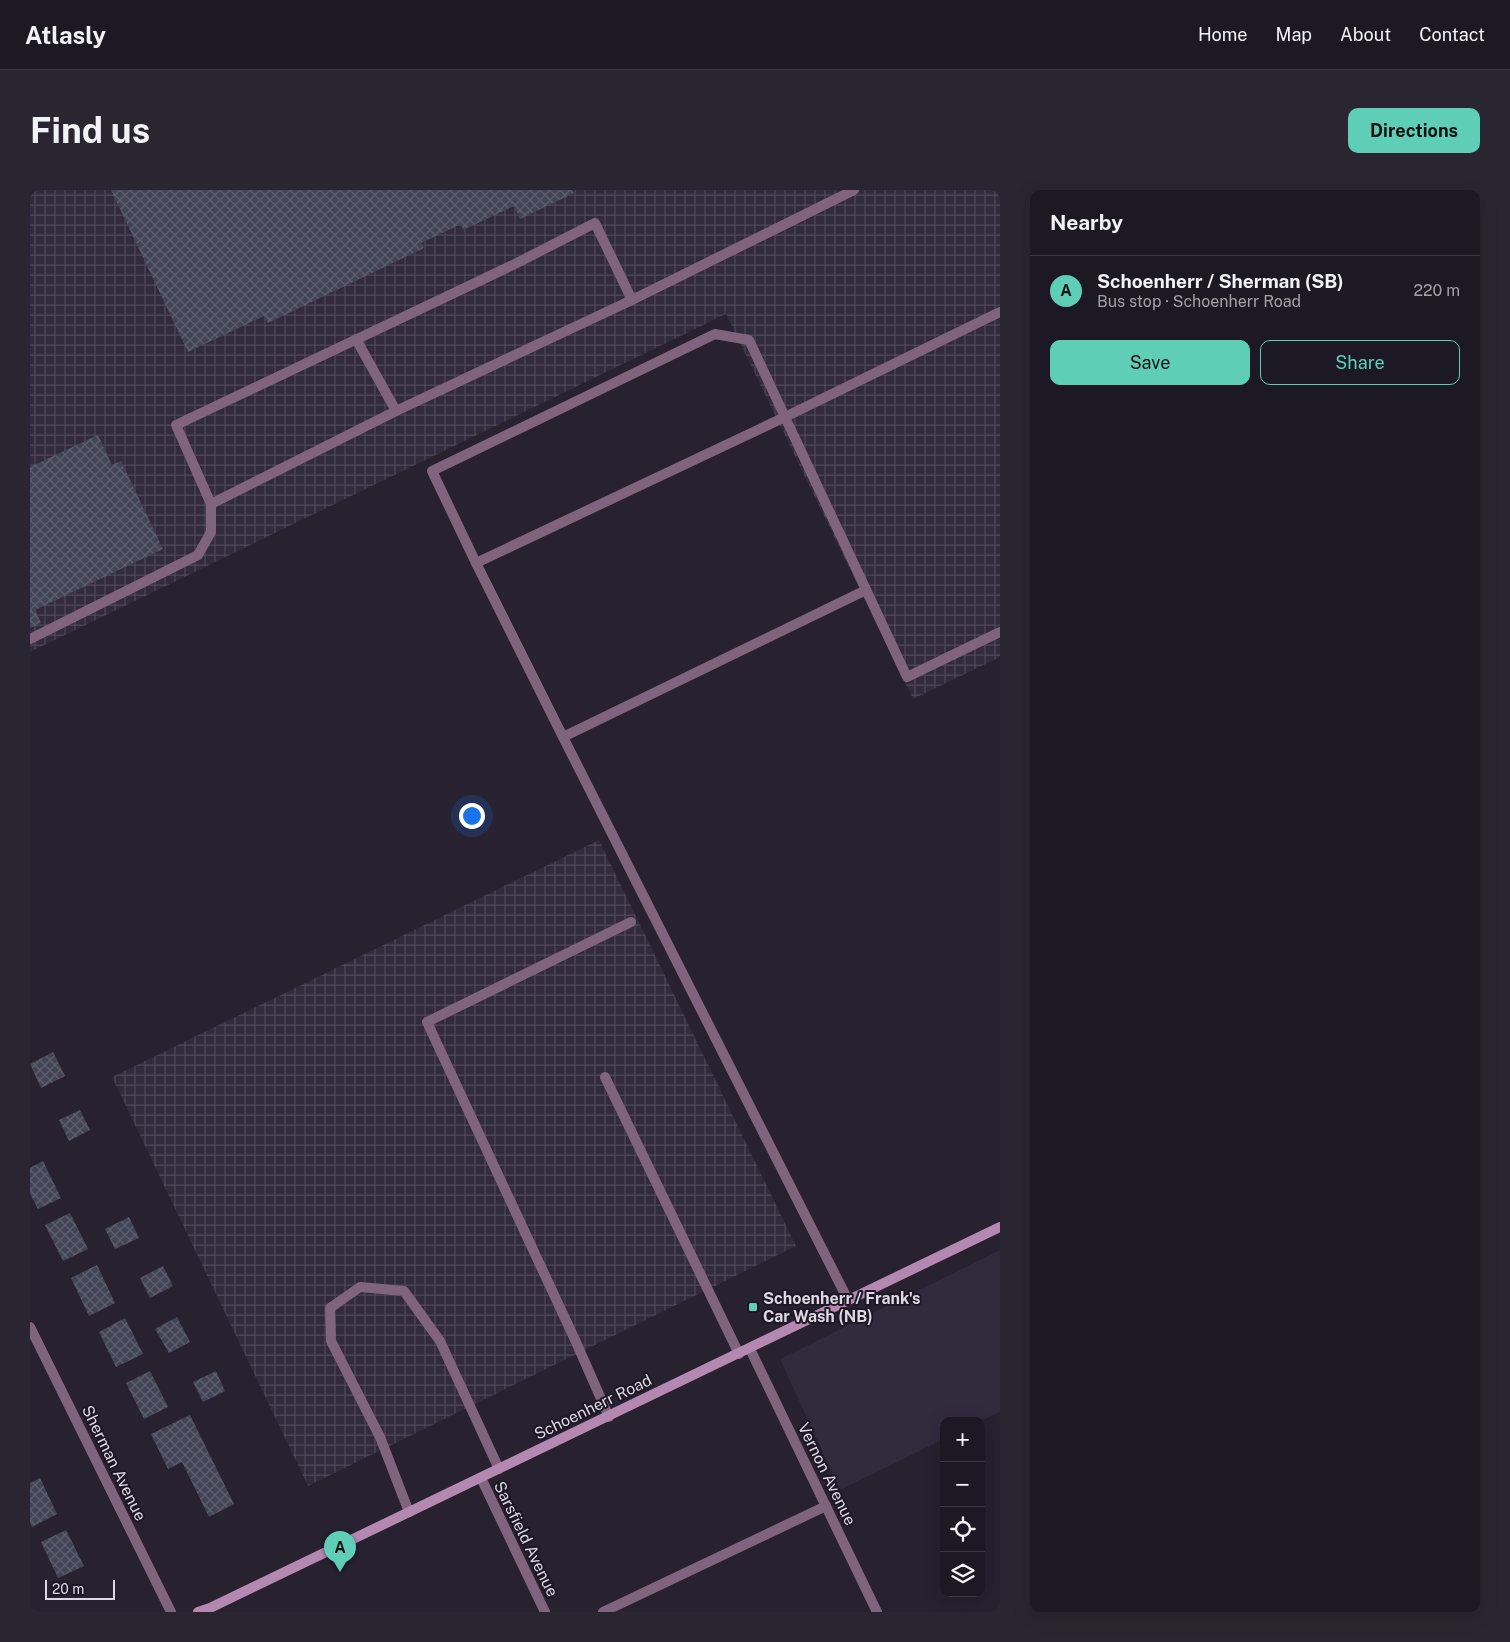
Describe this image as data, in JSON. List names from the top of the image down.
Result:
{
  "streets": {
    "main road": ["Schoenherr Road"],
    "street": ["Sherman Avenue", "Vernon Avenue", "Sarsfield Avenue"]
  },
  "crossings": [
    ["Schoenherr Road", "Vernon Avenue"],
    ["Schoenherr Road", "Sarsfield Avenue"]
  ],
  "places": {
    "transit": ["Schoenherr / Frank's Car Wash (NB)"]
  },
  "scale_bar": "20 m",
  "page": {
    "header": "Atlasly",
    "nav": [
      "Home",
      "Map",
      "About",
      "Contact"
    ],
    "buttons": [
      "Directions",
      ["Save", "Share"]
    ],
    "title": "Find us",
    "heading": "Nearby",
    "list": [
      {
        "mark": "A",
        "name": "Schoenherr / Sherman (SB)",
        "note": "Bus stop · Schoenherr Road",
        "value": "220 m"
      }
    ],
    "map_buttons": ["+", "−"],
    "pins": "A",
    "scale": "20 m"
  }
}
